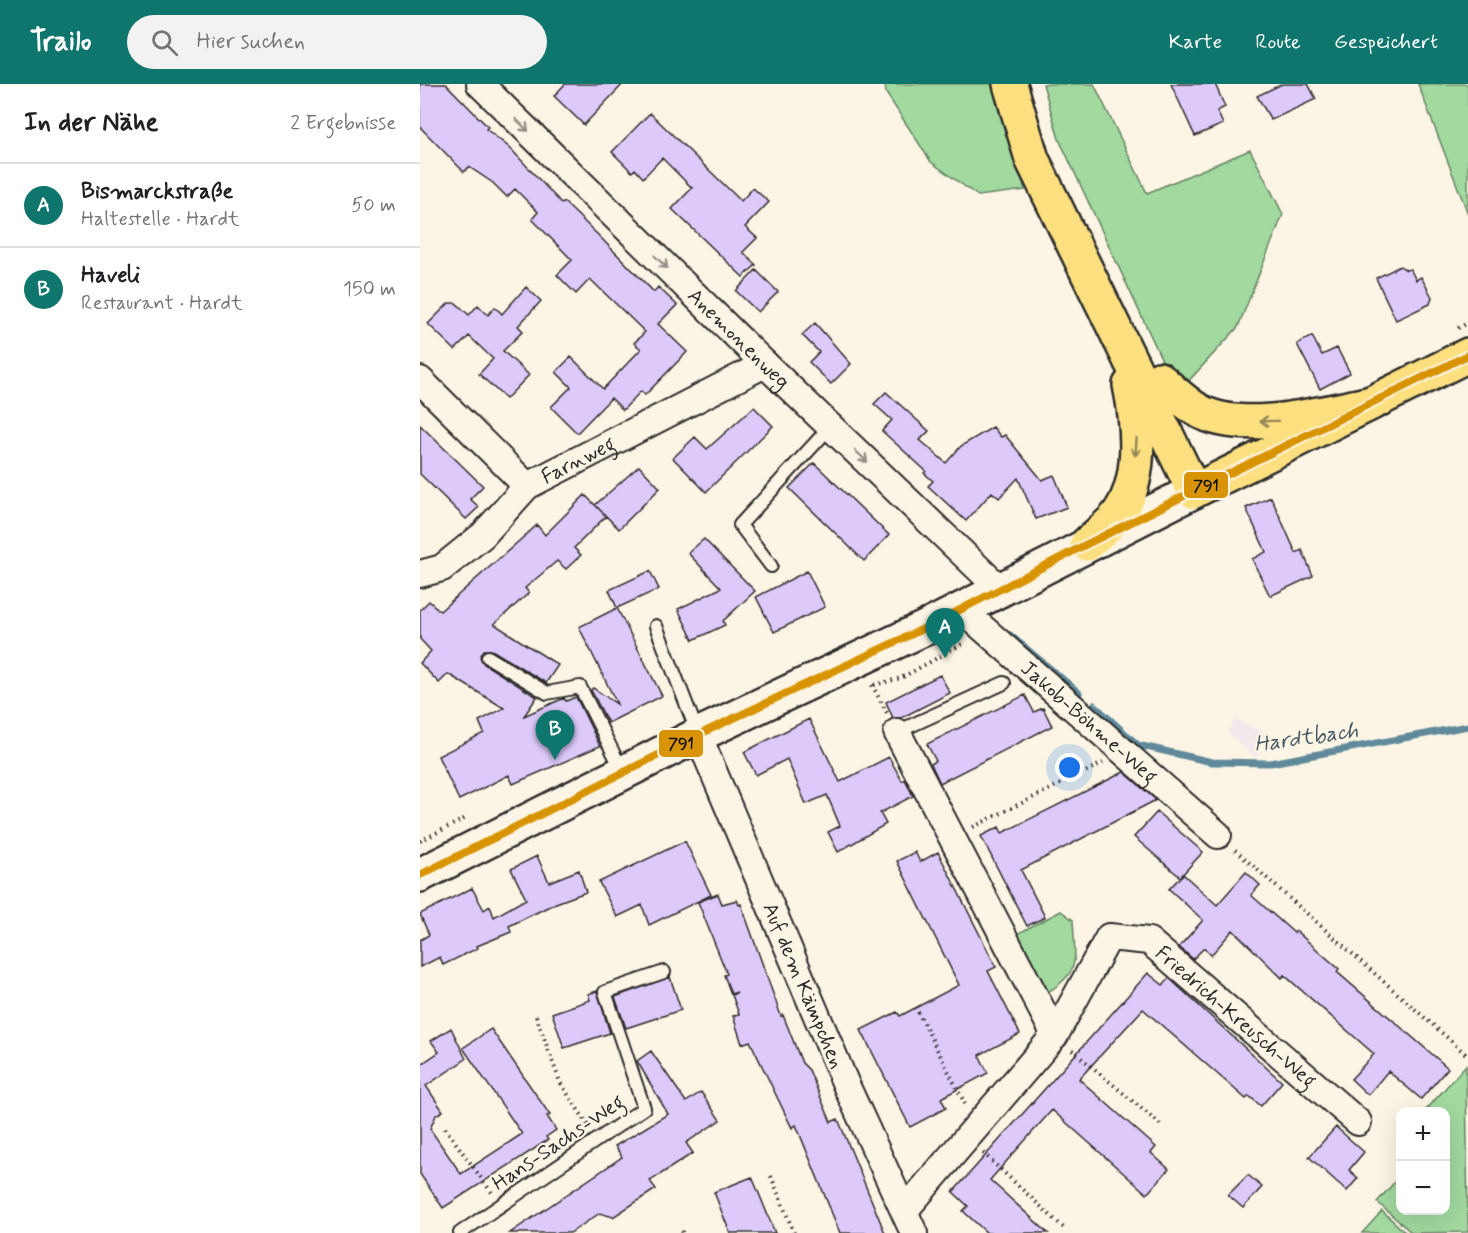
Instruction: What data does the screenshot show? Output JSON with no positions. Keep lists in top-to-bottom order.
{
  "streets": {
    "street": [
      "Anemonenweg",
      "Farnweg",
      "Jakob-Böhme-Weg",
      "Auf dem Kämpchen",
      "Friedrich-Kreusch-Weg"
    ],
    "lane": ["Hans-Sachs-Weg"]
  },
  "crossings": [
    ["Anemonenweg", "Farnweg"],
    ["Auf dem Kämpchen", "Friedrich-Kreusch-Weg"]
  ],
  "one_way": ["Anemonenweg"],
  "water": ["Hardtbach"],
  "lines": ["transit line 791"],
  "page": {
    "header": "Trailo",
    "search": "Hier suchen",
    "nav": ["Karte", "Route", "Gespeichert"],
    "heading": ["In der Nähe", "2 Ergebnisse"],
    "list": [
      {
        "mark": "A",
        "name": "Bismarckstraße",
        "note": "Haltestelle · Hardt",
        "value": "50 m"
      },
      {
        "mark": "B",
        "name": "Haveli",
        "note": "Restaurant · Hardt",
        "value": "150 m"
      }
    ],
    "pins": ["A", "B"],
    "map_buttons": ["+", "−"]
  }
}
